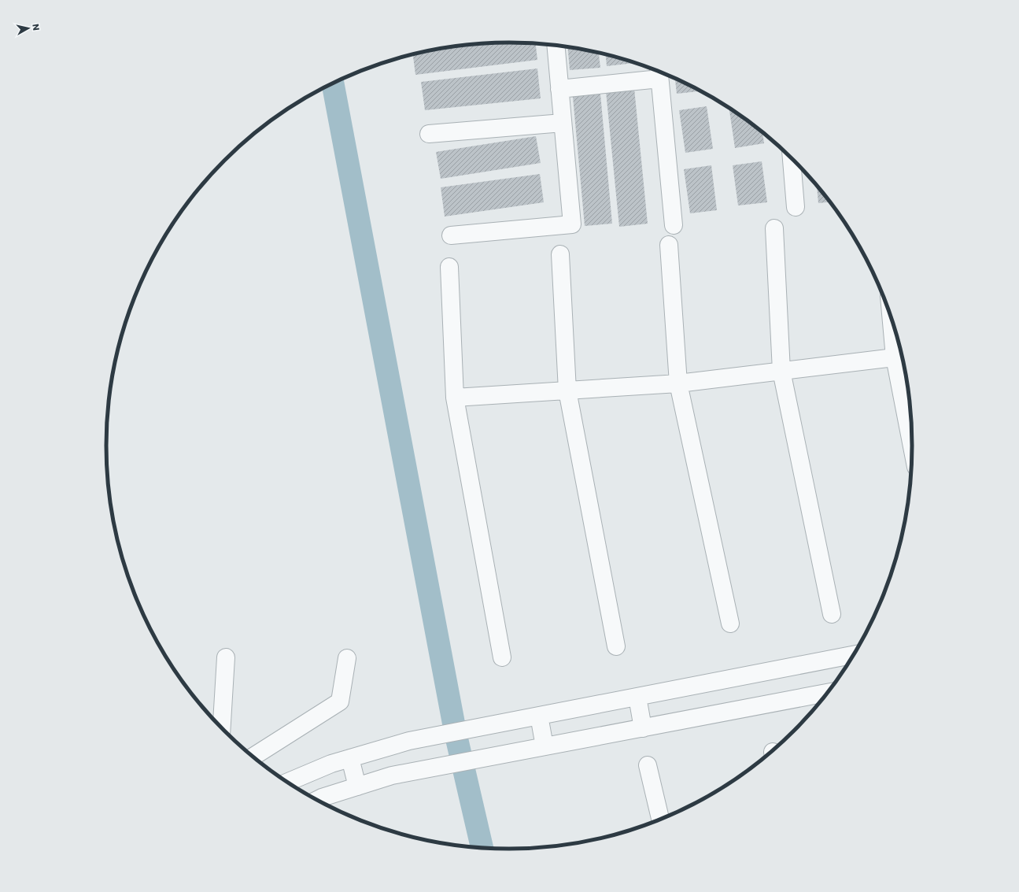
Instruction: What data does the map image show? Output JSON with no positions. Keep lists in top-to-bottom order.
{
  "north": "right"
}
